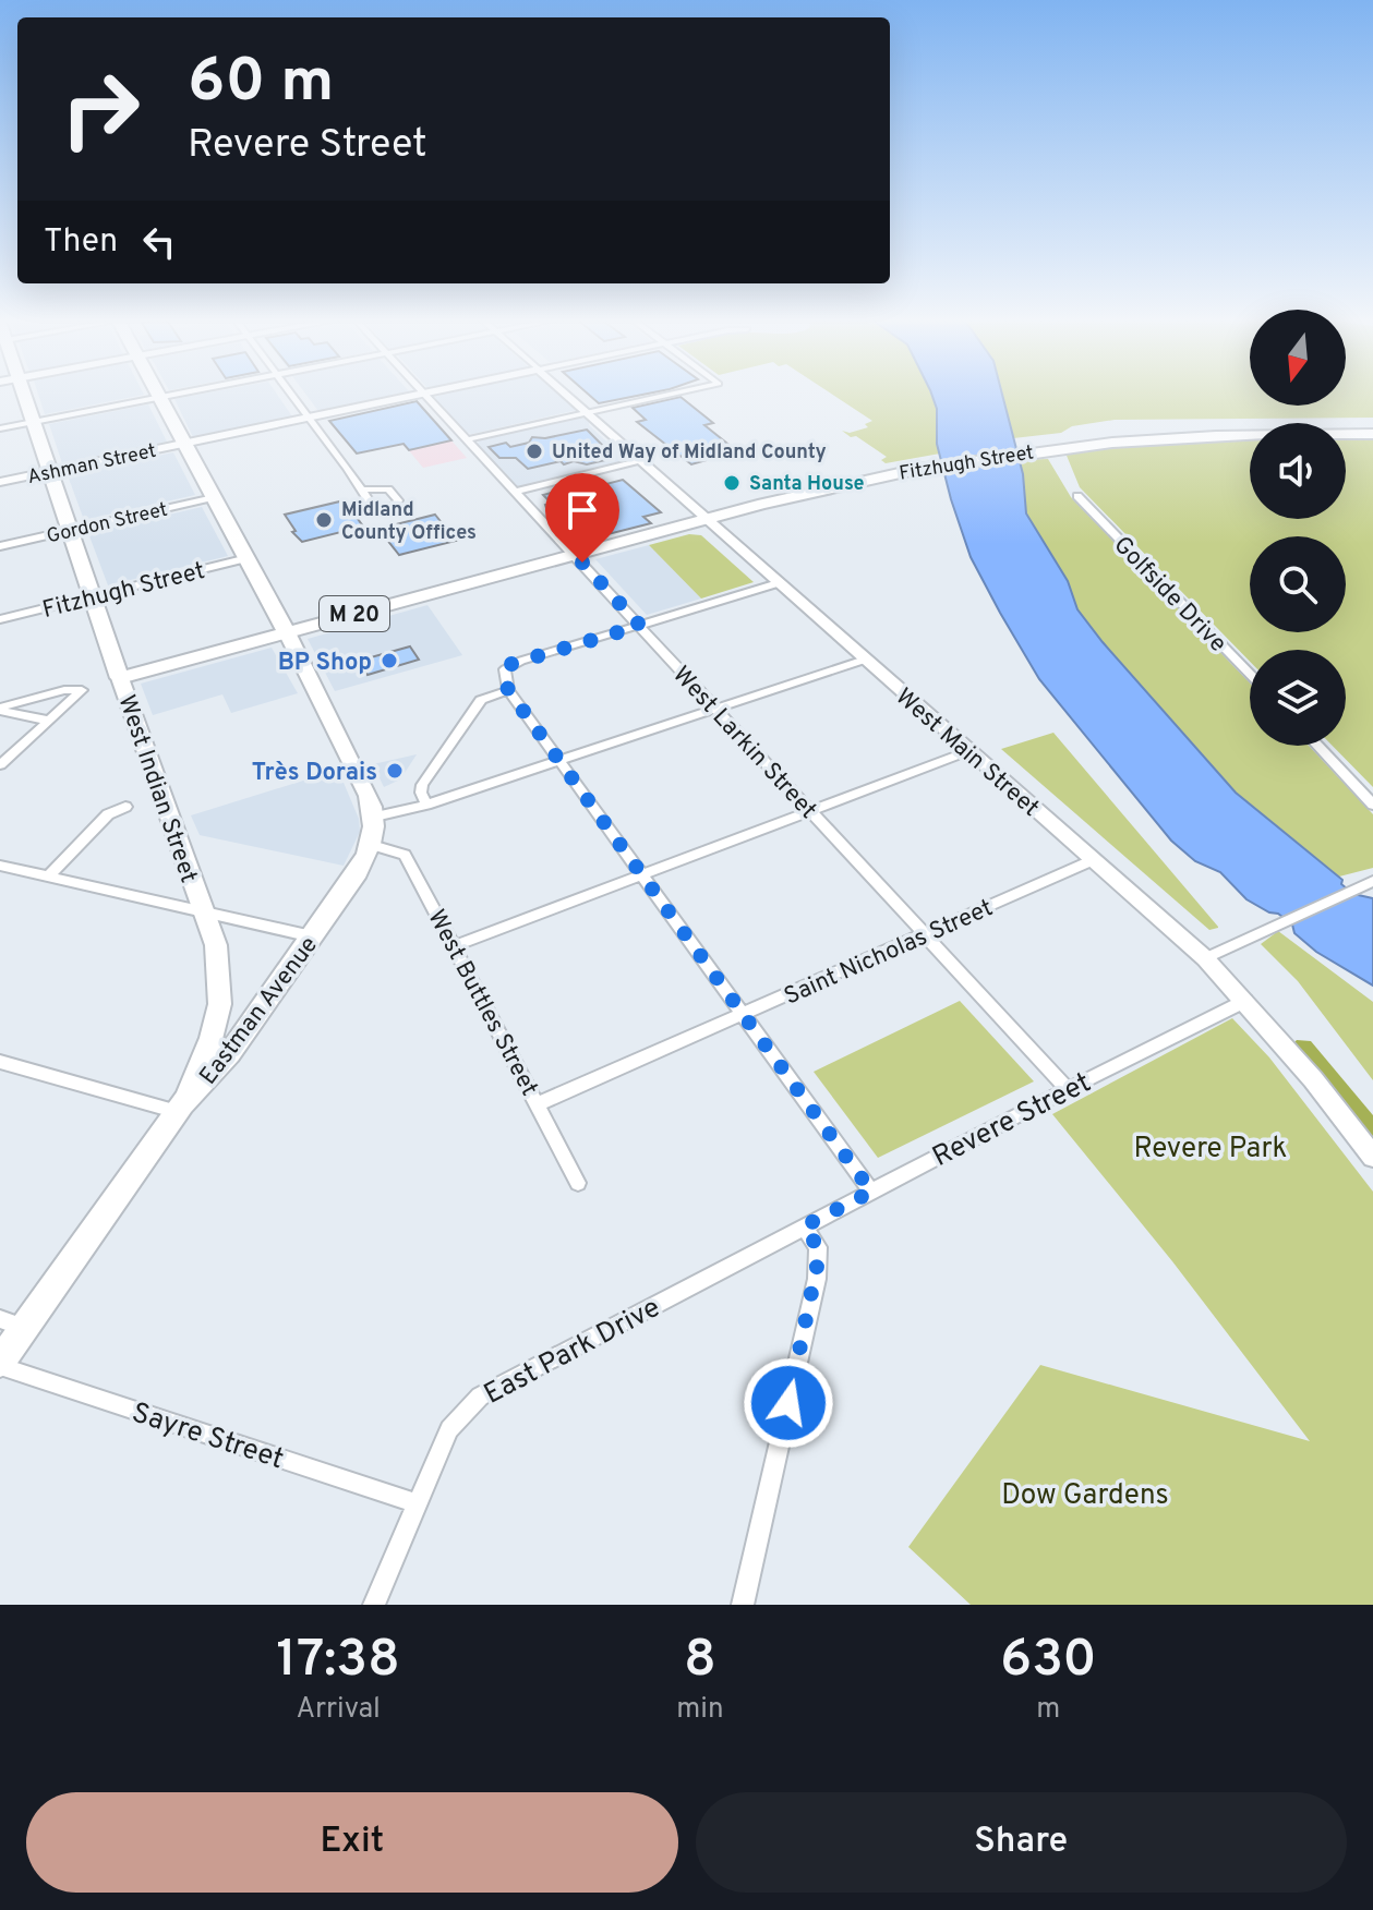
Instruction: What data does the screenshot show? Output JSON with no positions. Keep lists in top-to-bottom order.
{
  "streets": {
    "highway": ["Fitzhugh Street", "M 20", "West Indian Street"],
    "main road": ["Eastman Avenue"],
    "street": [
      "Ashman Street",
      "Gordon Street",
      "Golfside Drive",
      "West Larkin Street",
      "West Main Street",
      "Saint Nicholas Street",
      "West Buttles Street",
      "Revere Street",
      "East Park Drive",
      "Sayre Street"
    ]
  },
  "crossings": [
    ["Fitzhugh Street", "M 20"],
    ["Fitzhugh Street", "West Main Street"],
    ["Fitzhugh Street", "West Indian Street"],
    ["Ashman Street", "West Indian Street"],
    ["Gordon Street", "West Indian Street"],
    ["M 20", "West Larkin Street"],
    ["M 20", "West Main Street"],
    ["M 20", "West Indian Street"],
    ["West Larkin Street", "Saint Nicholas Street"],
    ["West Larkin Street", "Revere Street"],
    ["West Main Street", "Saint Nicholas Street"],
    ["West Main Street", "Revere Street"],
    ["West Indian Street", "Eastman Avenue"],
    ["Saint Nicholas Street", "West Buttles Street"],
    ["West Buttles Street", "Eastman Avenue"],
    ["Eastman Avenue", "Sayre Street"],
    ["Revere Street", "East Park Drive"],
    ["East Park Drive", "Sayre Street"]
  ],
  "parks": ["Revere Park", "Dow Gardens"],
  "places": [
    "United Way of Midland County",
    "Santa House",
    "Midland County Offices",
    "BP Shop",
    "Très Dorais"
  ],
  "north": "bottom",
  "page": {
    "turn": ["60 m", "Revere Street"],
    "then": "Then",
    "eta": [
      "17:38",
      "Arrival",
      "8",
      "min",
      "630",
      "m"
    ],
    "buttons": ["Exit", "Share"]
  }
}
